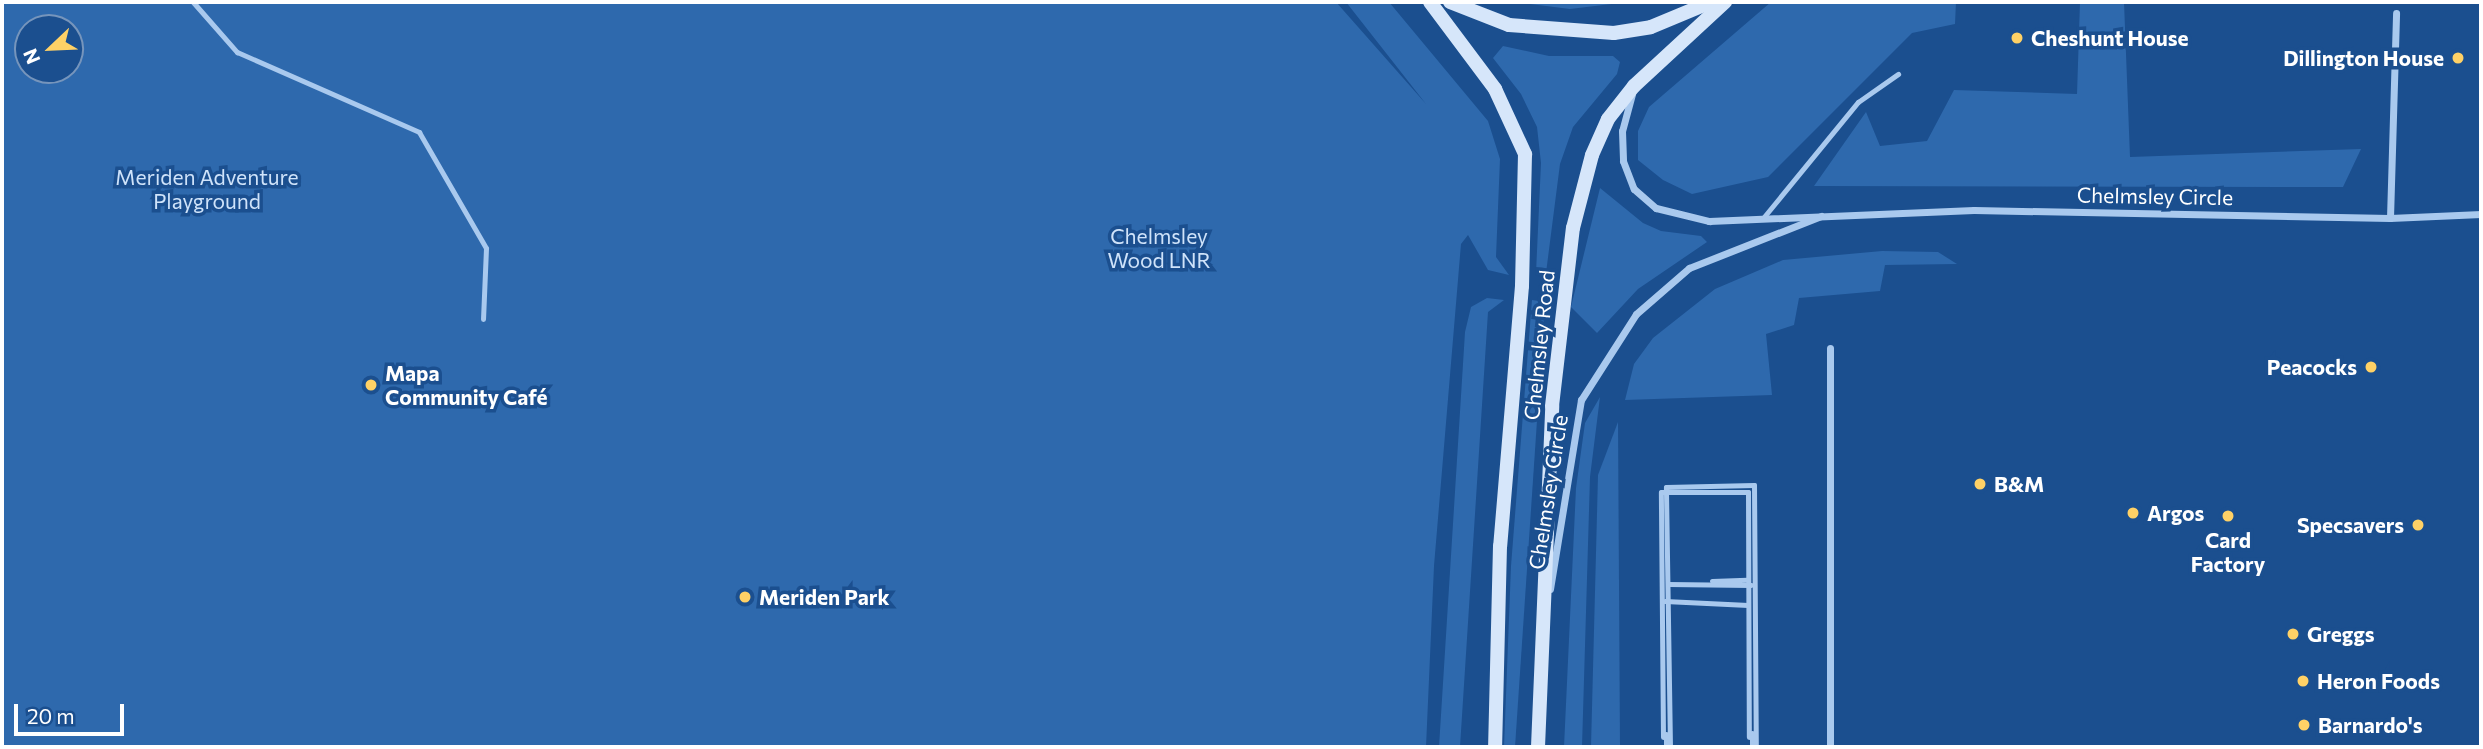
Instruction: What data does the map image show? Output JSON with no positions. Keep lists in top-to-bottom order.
{
  "streets": {
    "street": ["Chelmsley Circle", "Chelmsley Road"]
  },
  "crossings": [
    ["Chelmsley Circle", "Chelmsley Road"]
  ],
  "parks": ["Meriden Adventure Playground", "Chelmsley Wood LNR"],
  "places": [
    "Cheshunt House",
    "Dillington House",
    "Peacocks",
    "Mapa Community Café",
    "B&M",
    "Argos",
    "Card Factory",
    "Specsavers",
    "Meriden Park",
    "Greggs",
    "Heron Foods",
    "Barnardo's"
  ],
  "scale_bar": "20 m",
  "north": "bottom left"
}
